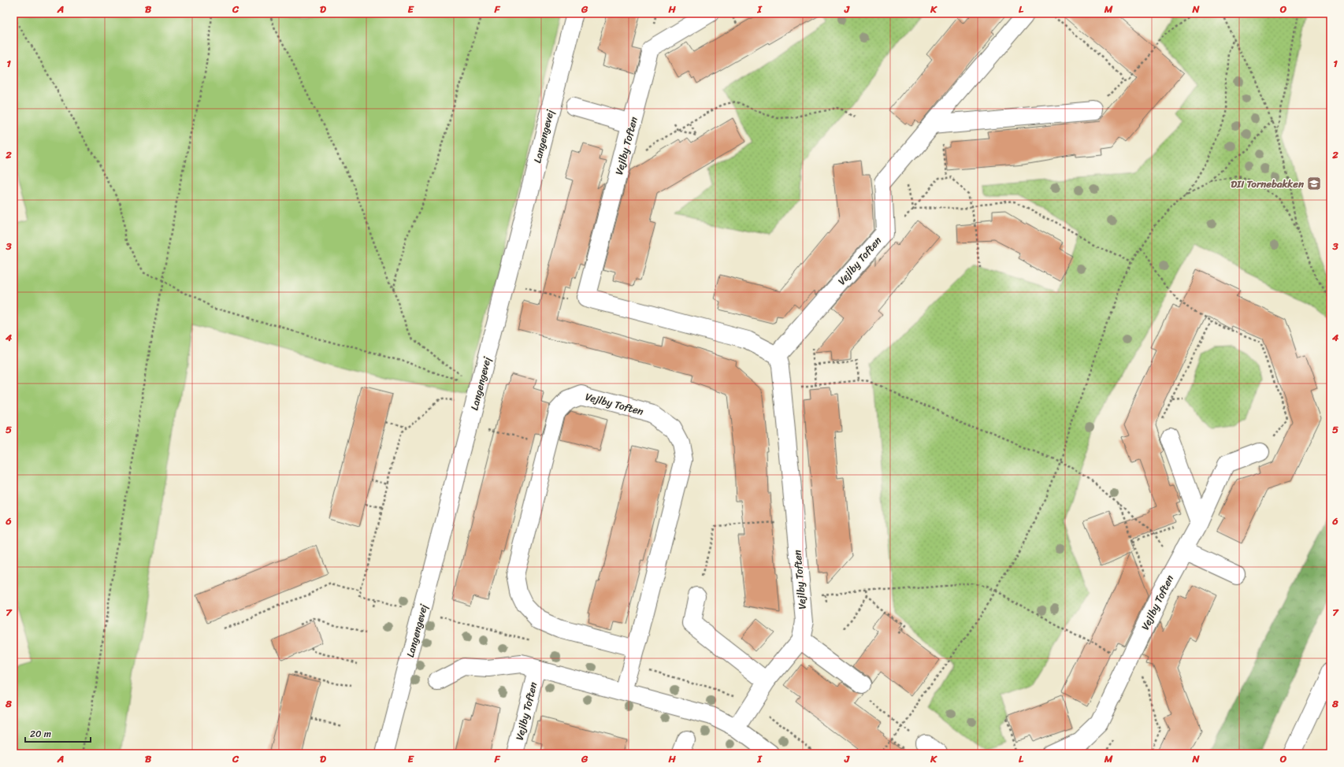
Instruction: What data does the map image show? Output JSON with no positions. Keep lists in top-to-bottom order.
{
  "streets": {
    "street": ["Langengevej", "Vejlby Toften"]
  },
  "places": {
    "school or university": ["DII Tornebakken"]
  },
  "scale_bar": "20 m",
  "grid": {
    "columns": [
      "A",
      "B",
      "C",
      "D",
      "E",
      "F",
      "G",
      "H",
      "I",
      "J",
      "K",
      "L",
      "M",
      "N",
      "O"
    ],
    "rows": [
      "1",
      "2",
      "3",
      "4",
      "5",
      "6",
      "7",
      "8"
    ]
  }
}
